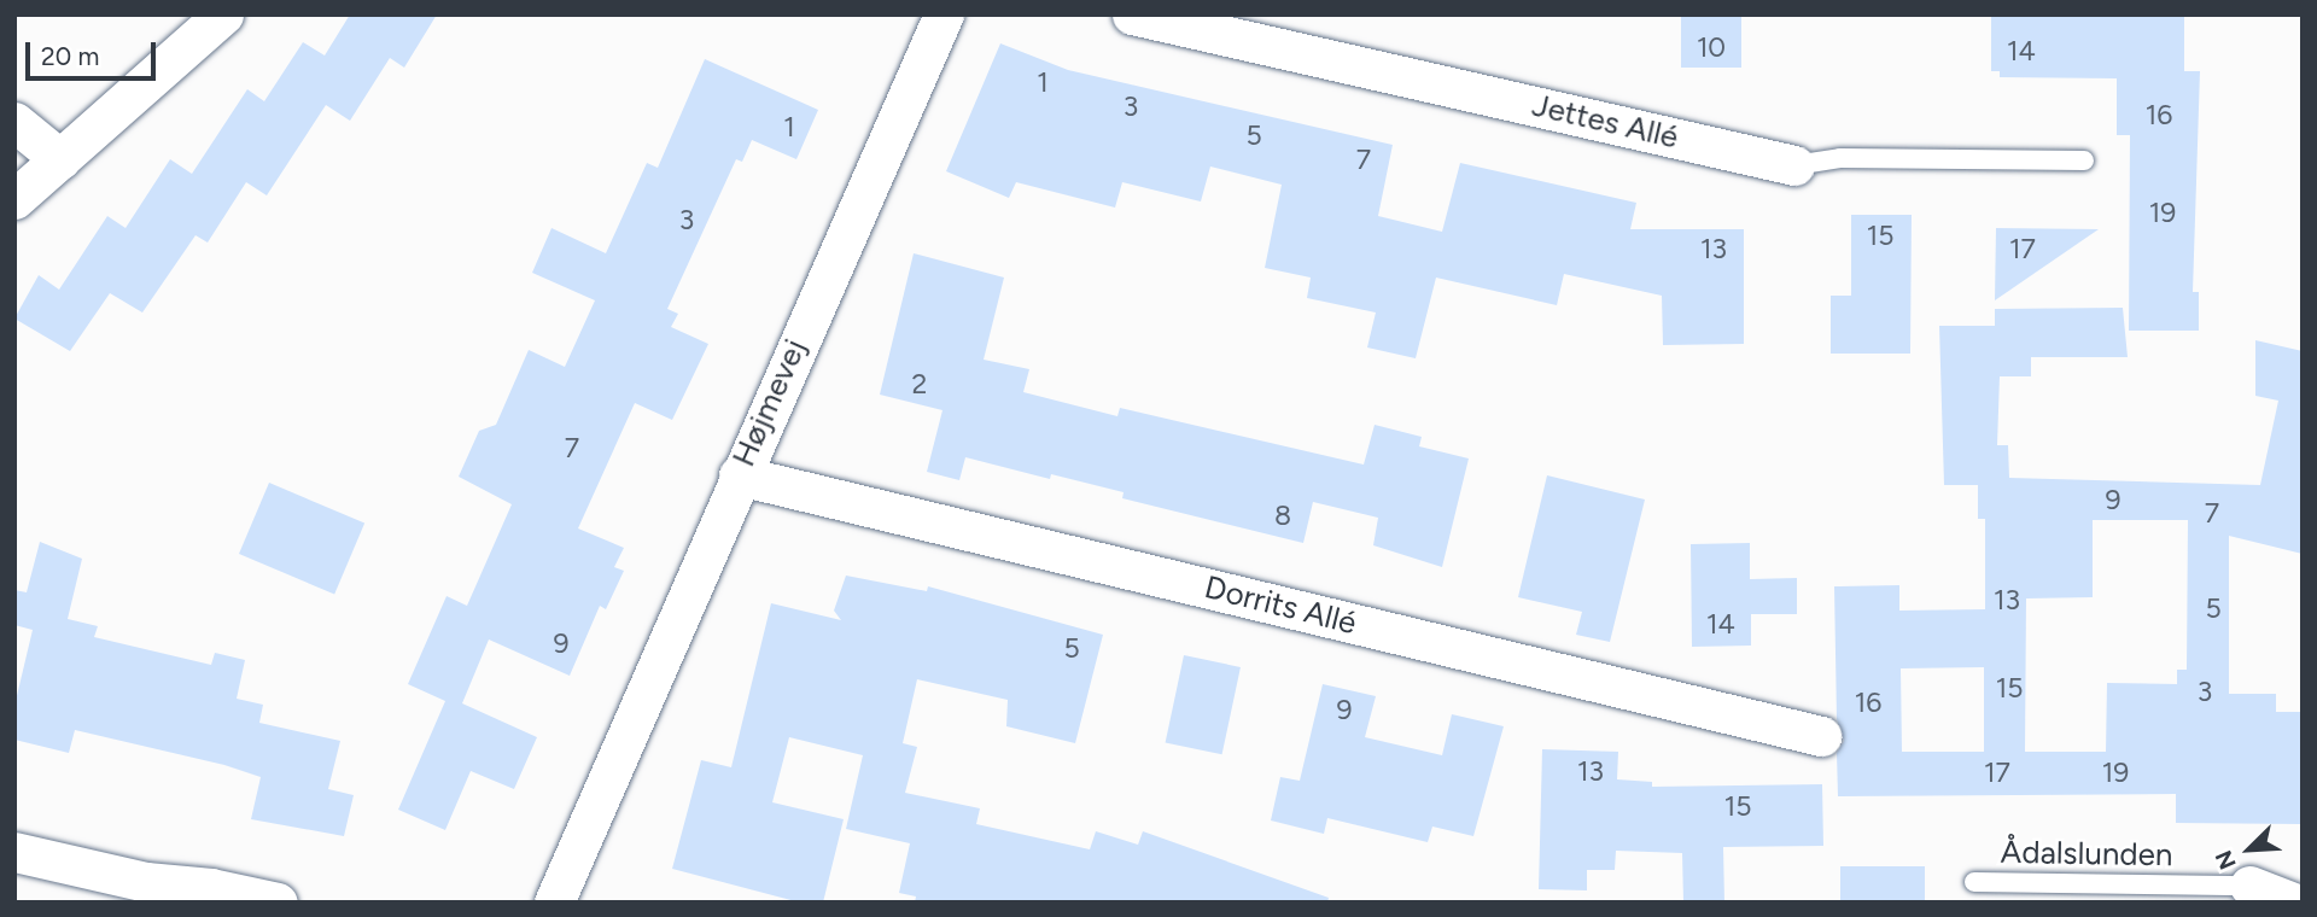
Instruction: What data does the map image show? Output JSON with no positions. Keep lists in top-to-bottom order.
{
  "streets": {
    "street": ["Jettes Allé", "Højmevej", "Dorrits Allé"],
    "lane": ["Ådalslunden"]
  },
  "crossings": [
    ["Højmevej", "Dorrits Allé"]
  ],
  "house_numbers": [
    "10",
    "14",
    "1",
    "3",
    "16",
    "1",
    "5",
    "7",
    "19",
    "3",
    "15",
    "13",
    "17",
    "2",
    "7",
    "9",
    "7",
    "8",
    "13",
    "5",
    "14",
    "9",
    "5",
    "15",
    "3",
    "16",
    "9",
    "13",
    "17",
    "19",
    "15"
  ],
  "scale_bar": "20 m",
  "north": "bottom left"
}
